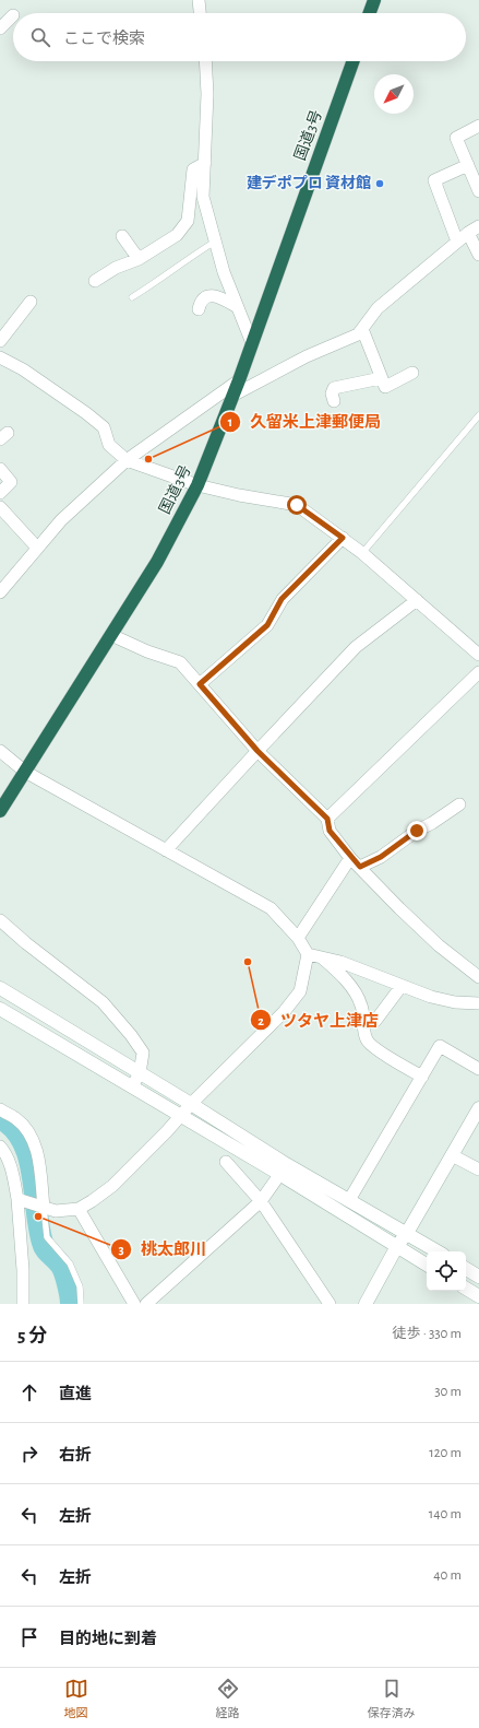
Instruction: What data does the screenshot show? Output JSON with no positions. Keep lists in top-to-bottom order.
{
  "streets": {
    "highway": ["国道3号"]
  },
  "places": [
    "建デポプロ 資材館",
    "久留米上津郵便局",
    "ツタヤ上津店",
    "桃太郎川"
  ],
  "north": "bottom left",
  "page": {
    "search": "ここで検索",
    "heading": ["5 分", "徒歩 · 330 m"],
    "list": [
      ["直進", "30 m"],
      ["右折", "120 m"],
      ["左折", "140 m"],
      ["左折", "40 m"],
      "目的地に到着"
    ],
    "nav": ["地図", "経路", "保存済み"]
  }
}
